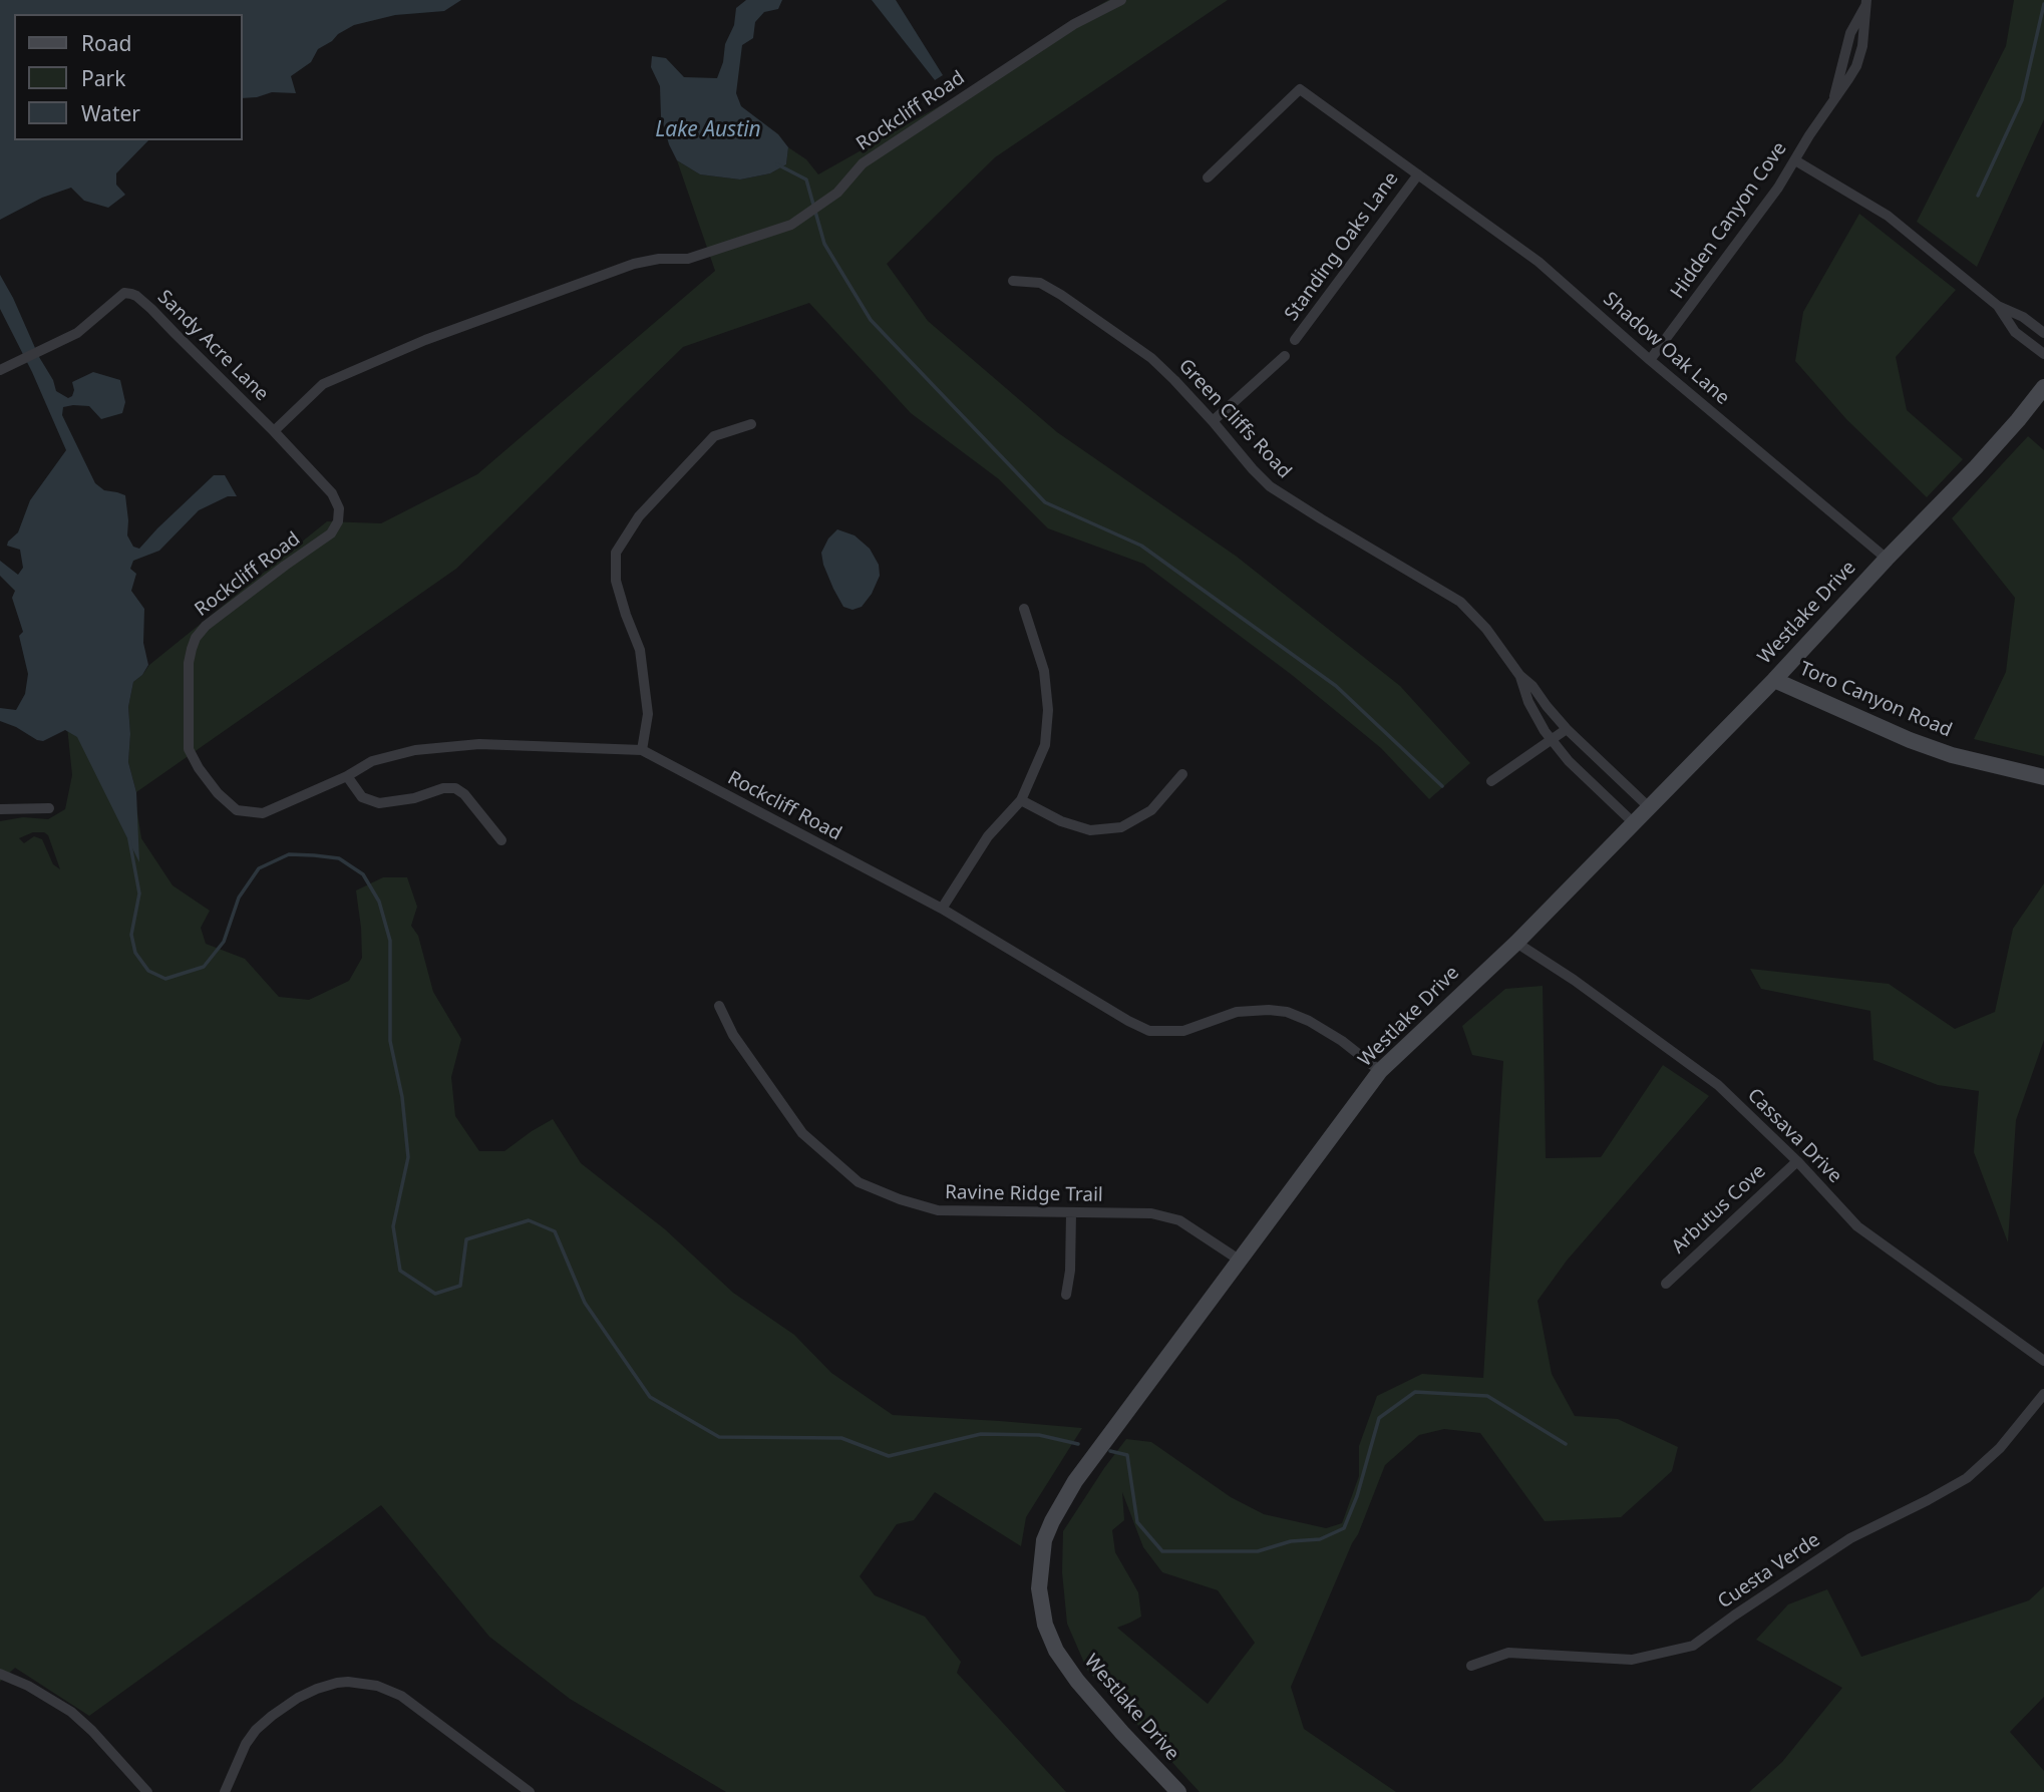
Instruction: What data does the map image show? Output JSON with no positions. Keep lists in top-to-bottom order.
{
  "streets": {
    "street": [
      "Rockcliff Road",
      "Hidden Canyon Cove",
      "Standing Oaks Lane",
      "Sandy Acre Lane",
      "Shadow Oak Lane",
      "Green Cliffs Road",
      "Westlake Drive",
      "Toro Canyon Road",
      "Cassava Drive",
      "Ravine Ridge Trail",
      "Arbutus Cove",
      "Cuesta Verde"
    ]
  },
  "crossings": [
    ["Rockcliff Road", "Sandy Acre Lane"],
    ["Rockcliff Road", "Westlake Drive"],
    ["Hidden Canyon Cove", "Shadow Oak Lane"],
    ["Standing Oaks Lane", "Shadow Oak Lane"],
    ["Shadow Oak Lane", "Westlake Drive"],
    ["Green Cliffs Road", "Westlake Drive"],
    ["Westlake Drive", "Toro Canyon Road"],
    ["Westlake Drive", "Cassava Drive"],
    ["Westlake Drive", "Ravine Ridge Trail"],
    ["Cassava Drive", "Arbutus Cove"]
  ],
  "water": ["Lake Austin"],
  "legend": ["Road", "Park", "Water"]
}
